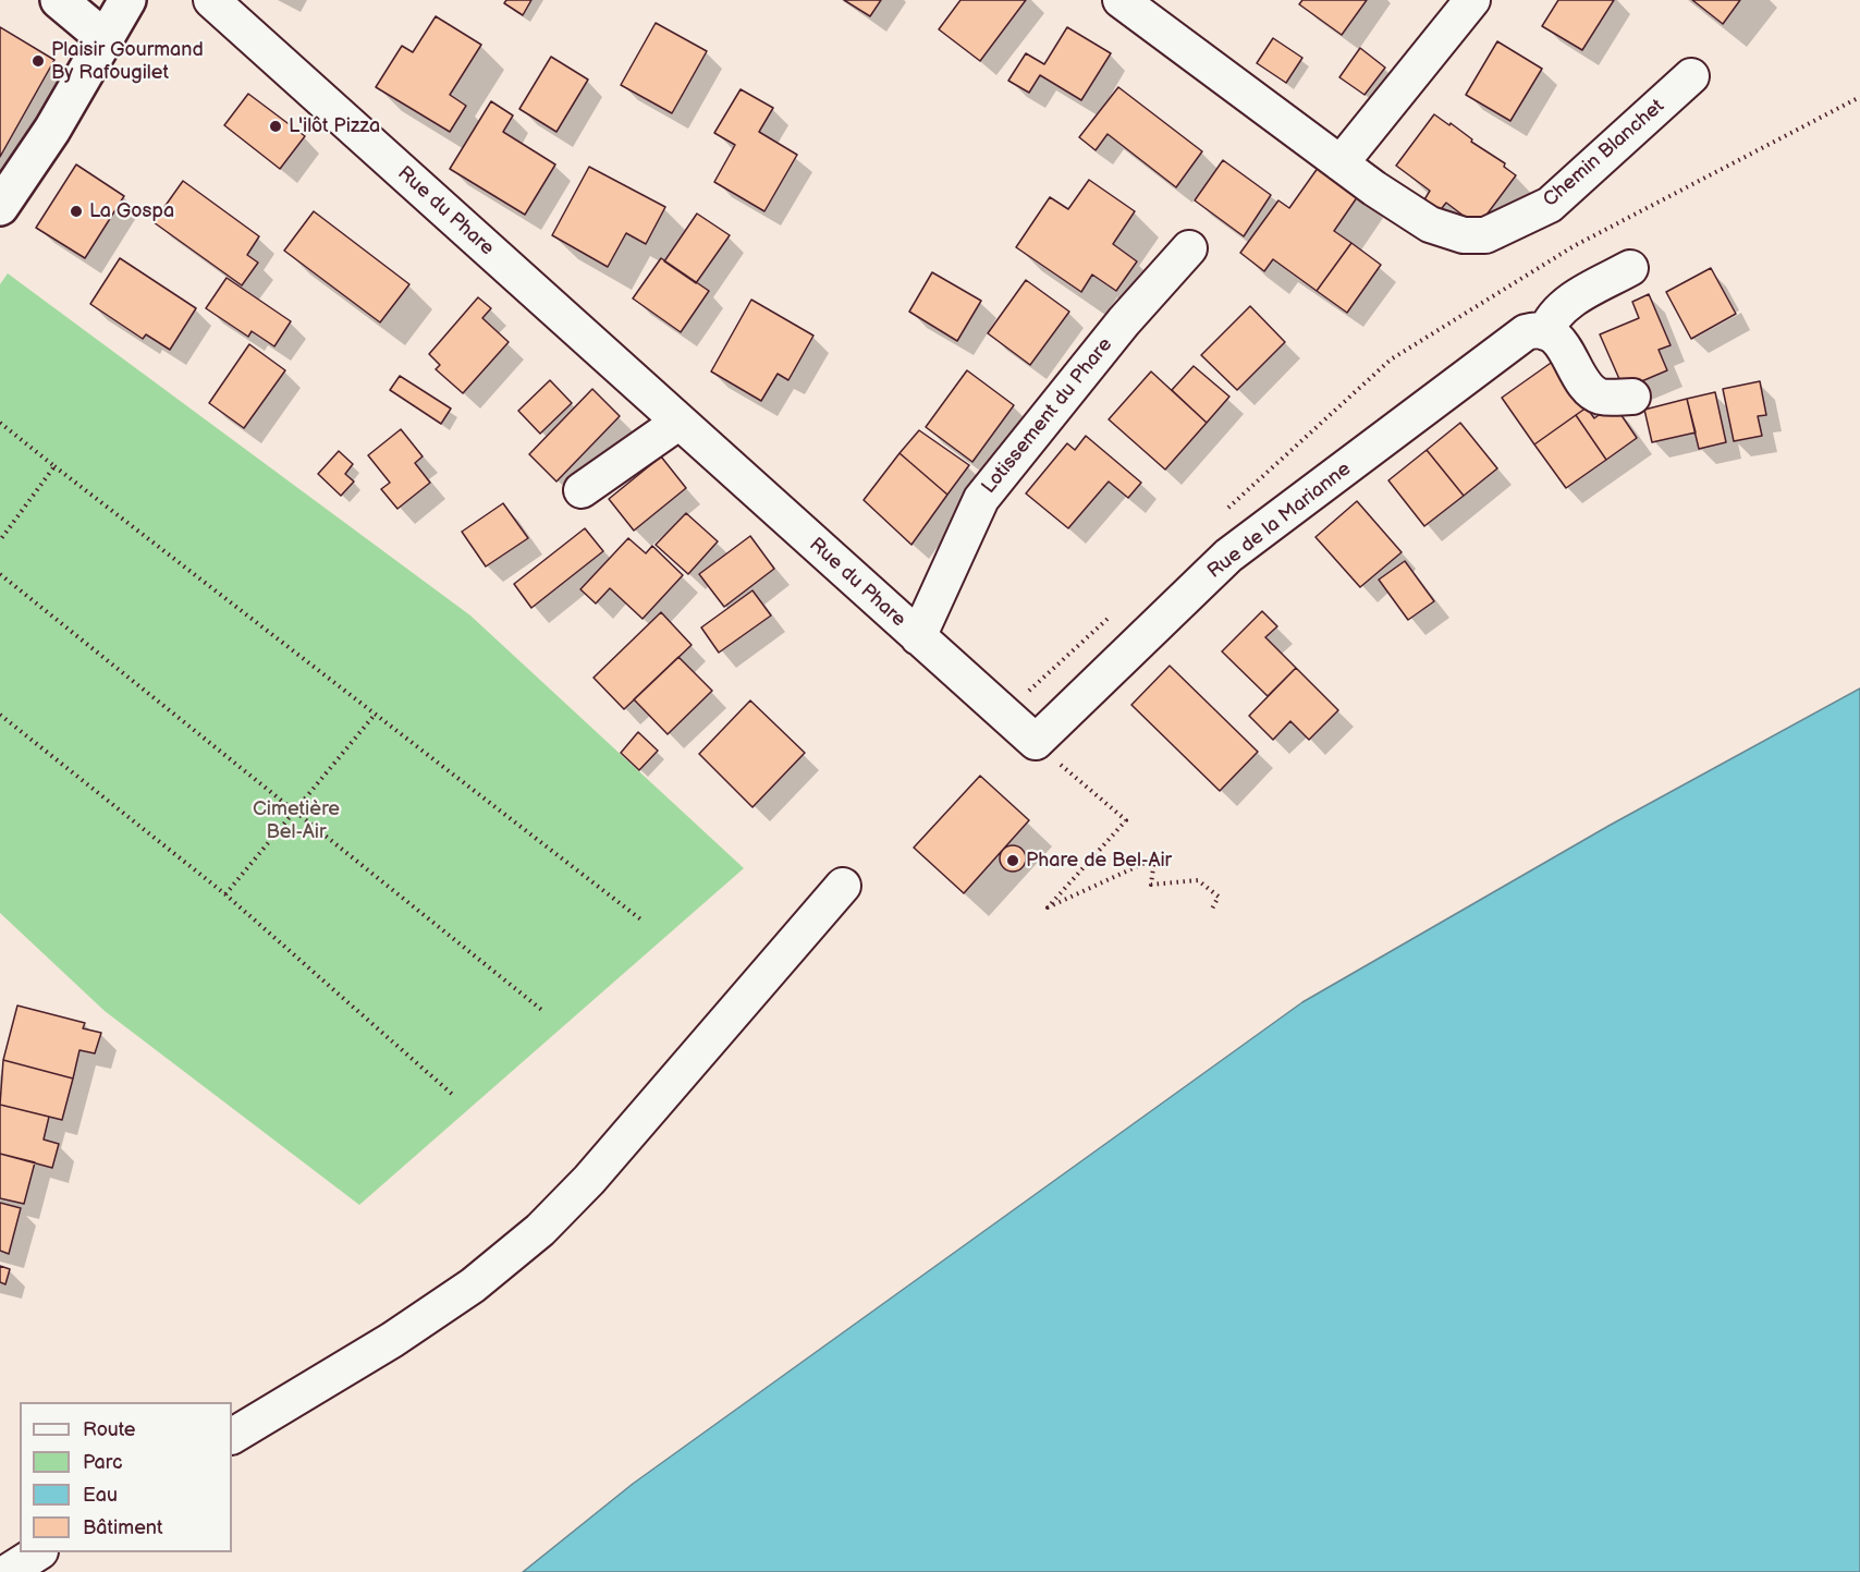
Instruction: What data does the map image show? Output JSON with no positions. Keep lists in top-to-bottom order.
{
  "streets": {
    "street": [
      "Chemin Blanchet",
      "Rue du Phare",
      "Lotissement du Phare",
      "Rue de la Marianne"
    ]
  },
  "crossings": [
    ["Rue du Phare", "Lotissement du Phare"],
    ["Rue du Phare", "Rue de la Marianne"]
  ],
  "parks": ["Cimetière Bel-Air"],
  "places": [
    "Plaisir Gourmand By Rafougilet",
    "L'ilôt Pizza",
    "La Gospa",
    "Phare de Bel-Air"
  ],
  "legend": [
    "Route",
    "Parc",
    "Eau",
    "Bâtiment"
  ]
}
